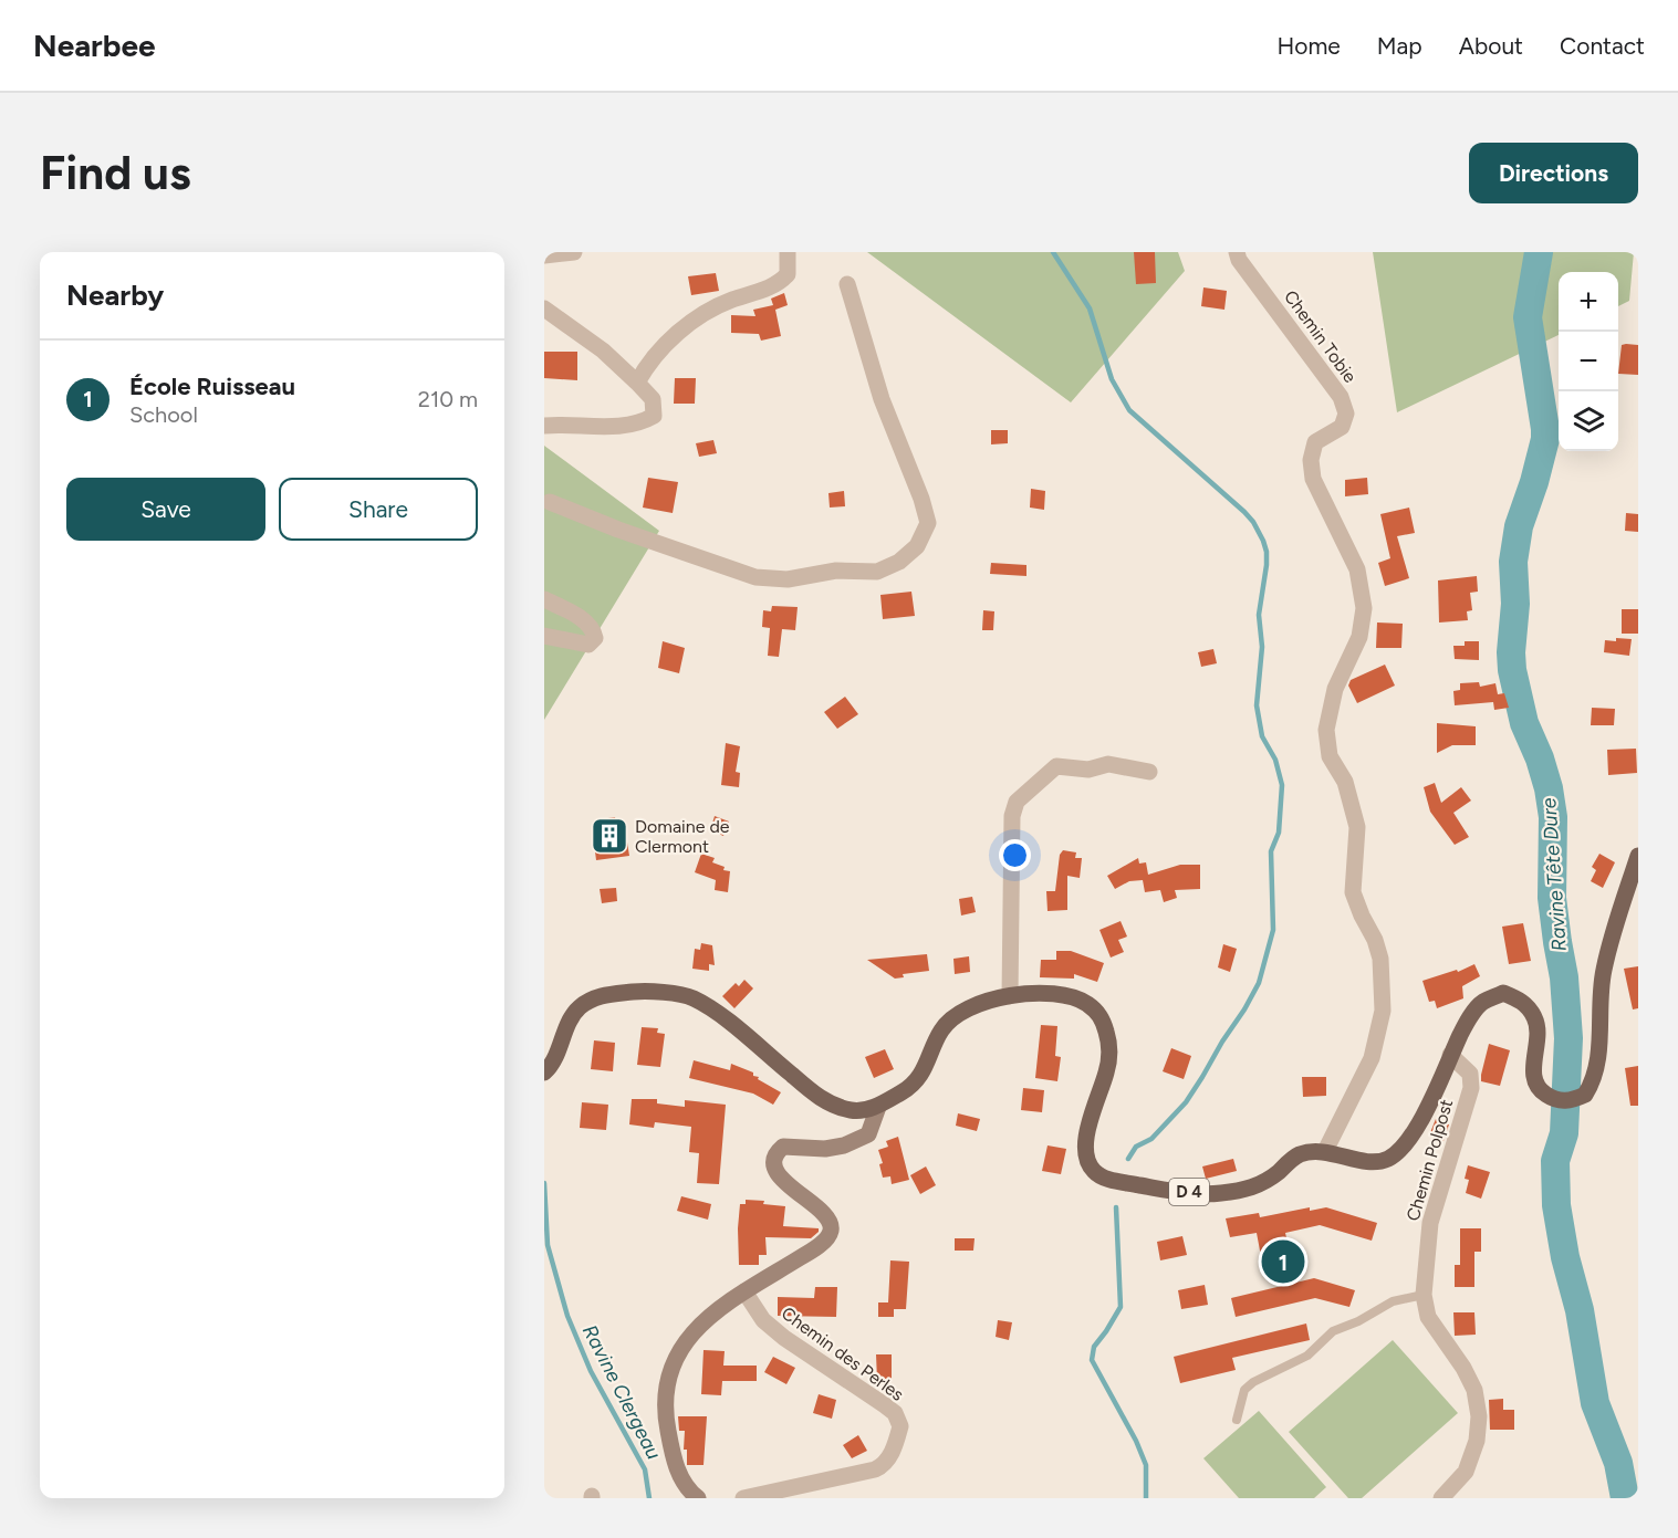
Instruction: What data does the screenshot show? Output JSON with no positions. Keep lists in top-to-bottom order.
{
  "streets": {
    "main road": ["D 4"],
    "street": ["Chemin Tobie", "Chemin Polpost", "Chemin des Perles"]
  },
  "crossings": [
    ["Chemin Tobie", "D 4"],
    ["Chemin Polpost", "D 4"]
  ],
  "water": ["Ravine Tête Dure", "Ravine Clergeau"],
  "places": {
    "building": ["Domaine de Clermont"]
  },
  "page": {
    "header": "Nearbee",
    "nav": [
      "Home",
      "Map",
      "About",
      "Contact"
    ],
    "buttons": [
      "Directions",
      ["Save", "Share"]
    ],
    "title": "Find us",
    "heading": "Nearby",
    "map_buttons": ["+", "−"],
    "list": [
      {
        "mark": "1",
        "name": "École Ruisseau",
        "note": "School",
        "value": "210 m"
      }
    ],
    "pins": "1"
  }
}
